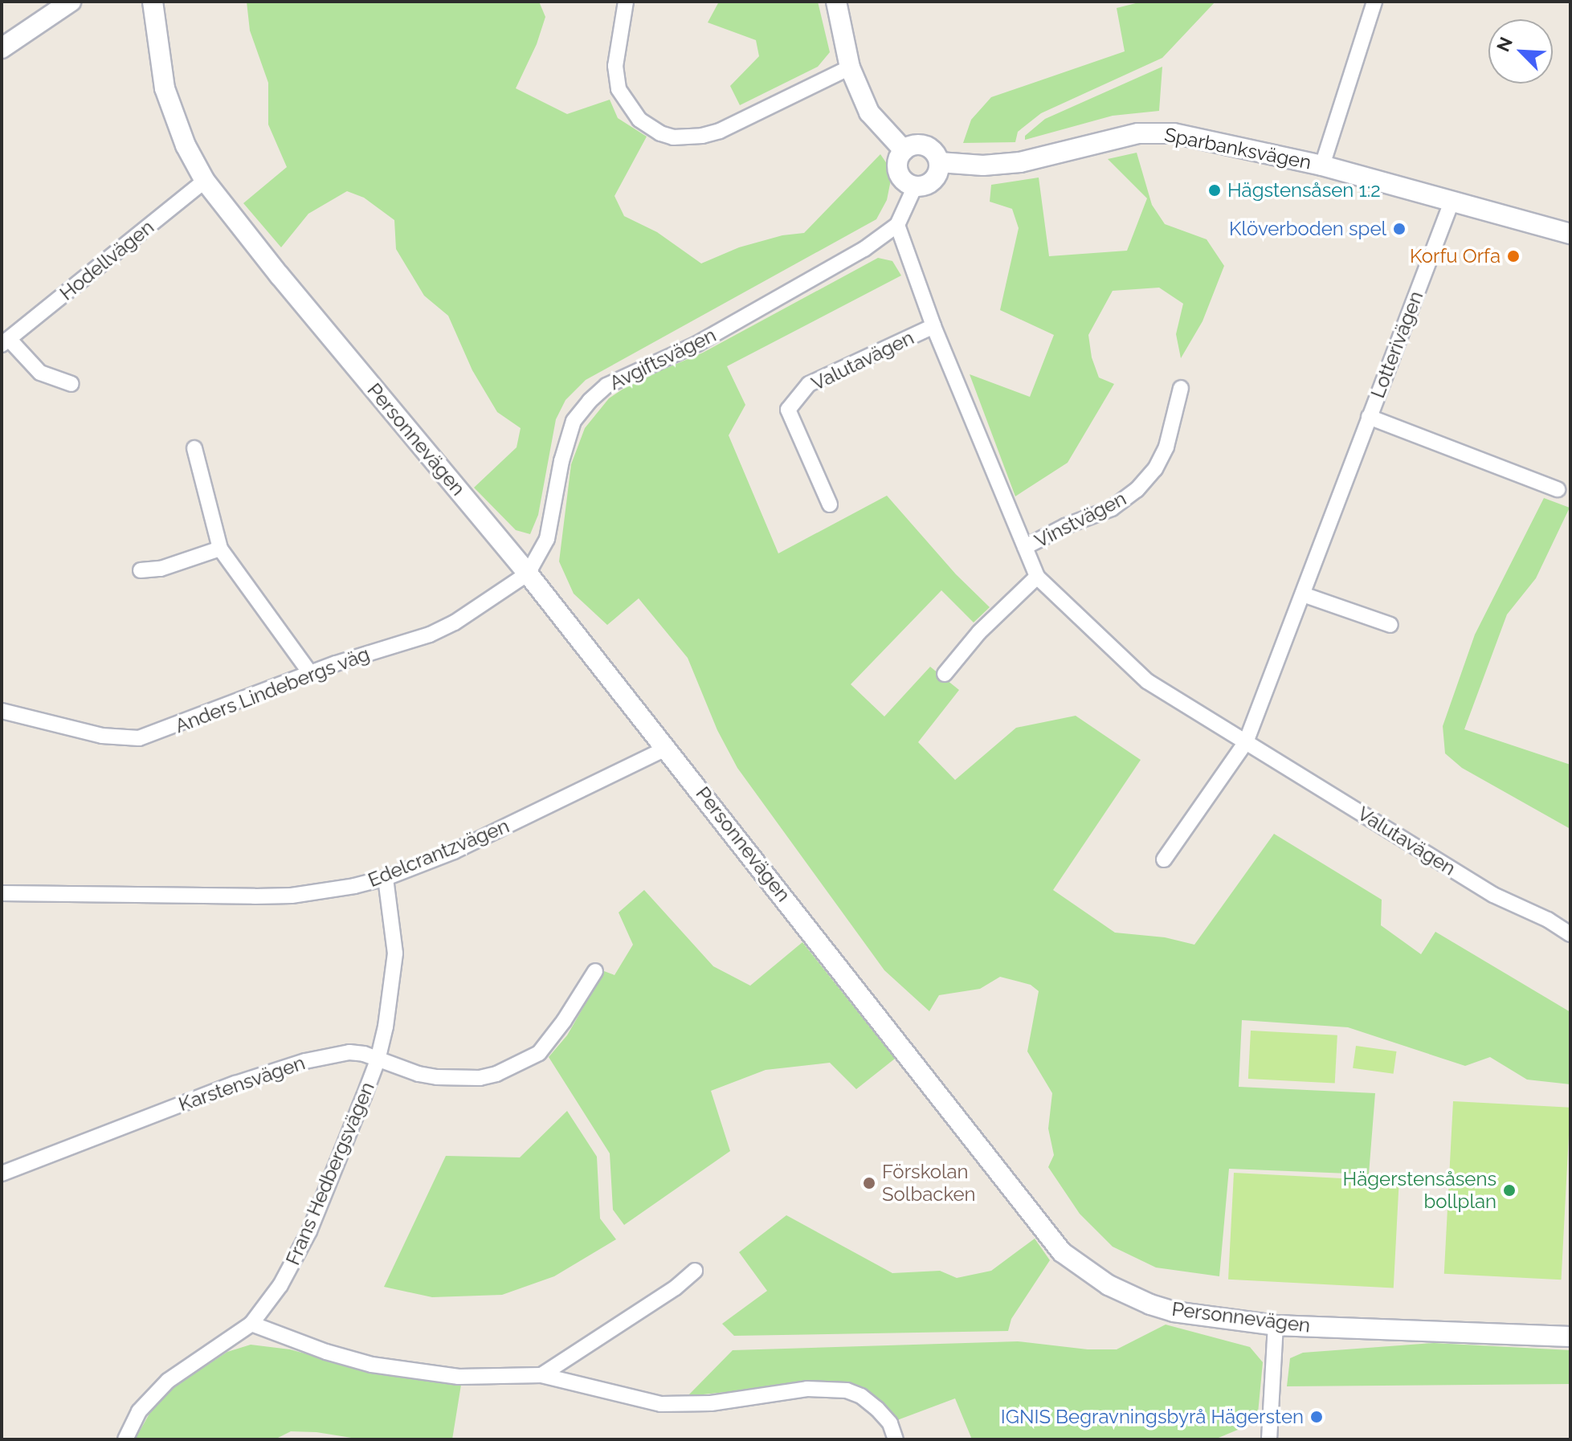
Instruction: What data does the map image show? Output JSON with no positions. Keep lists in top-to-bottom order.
{
  "streets": {
    "street": [
      "Sparbanksvägen",
      "Hodellvägen",
      "Lotterivägen",
      "Avgiftsvägen",
      "Valutavägen",
      "Personnevägen",
      "Vinstvägen",
      "Anders Lindebergs väg",
      "Edelcrantzvägen",
      "Karstensvägen",
      "Frans Hedbergsvägen"
    ]
  },
  "crossings": [
    ["Sparbanksvägen", "Lotterivägen"],
    ["Hodellvägen", "Personnevägen"],
    ["Lotterivägen", "Valutavägen"],
    ["Avgiftsvägen", "Valutavägen"],
    ["Avgiftsvägen", "Personnevägen"],
    ["Avgiftsvägen", "Anders Lindebergs väg"],
    ["Valutavägen", "Vinstvägen"],
    ["Personnevägen", "Anders Lindebergs väg"],
    ["Personnevägen", "Edelcrantzvägen"],
    ["Edelcrantzvägen", "Frans Hedbergsvägen"],
    ["Karstensvägen", "Frans Hedbergsvägen"]
  ],
  "places": [
    "Hägstensåsen 1:2",
    "Klöverboden spel",
    "Korfu Orfa",
    "Förskolan Solbacken",
    "Hägerstensåsens bollplan",
    "IGNIS Begravningsbyrå Hägersten"
  ],
  "north": "top left"
}
